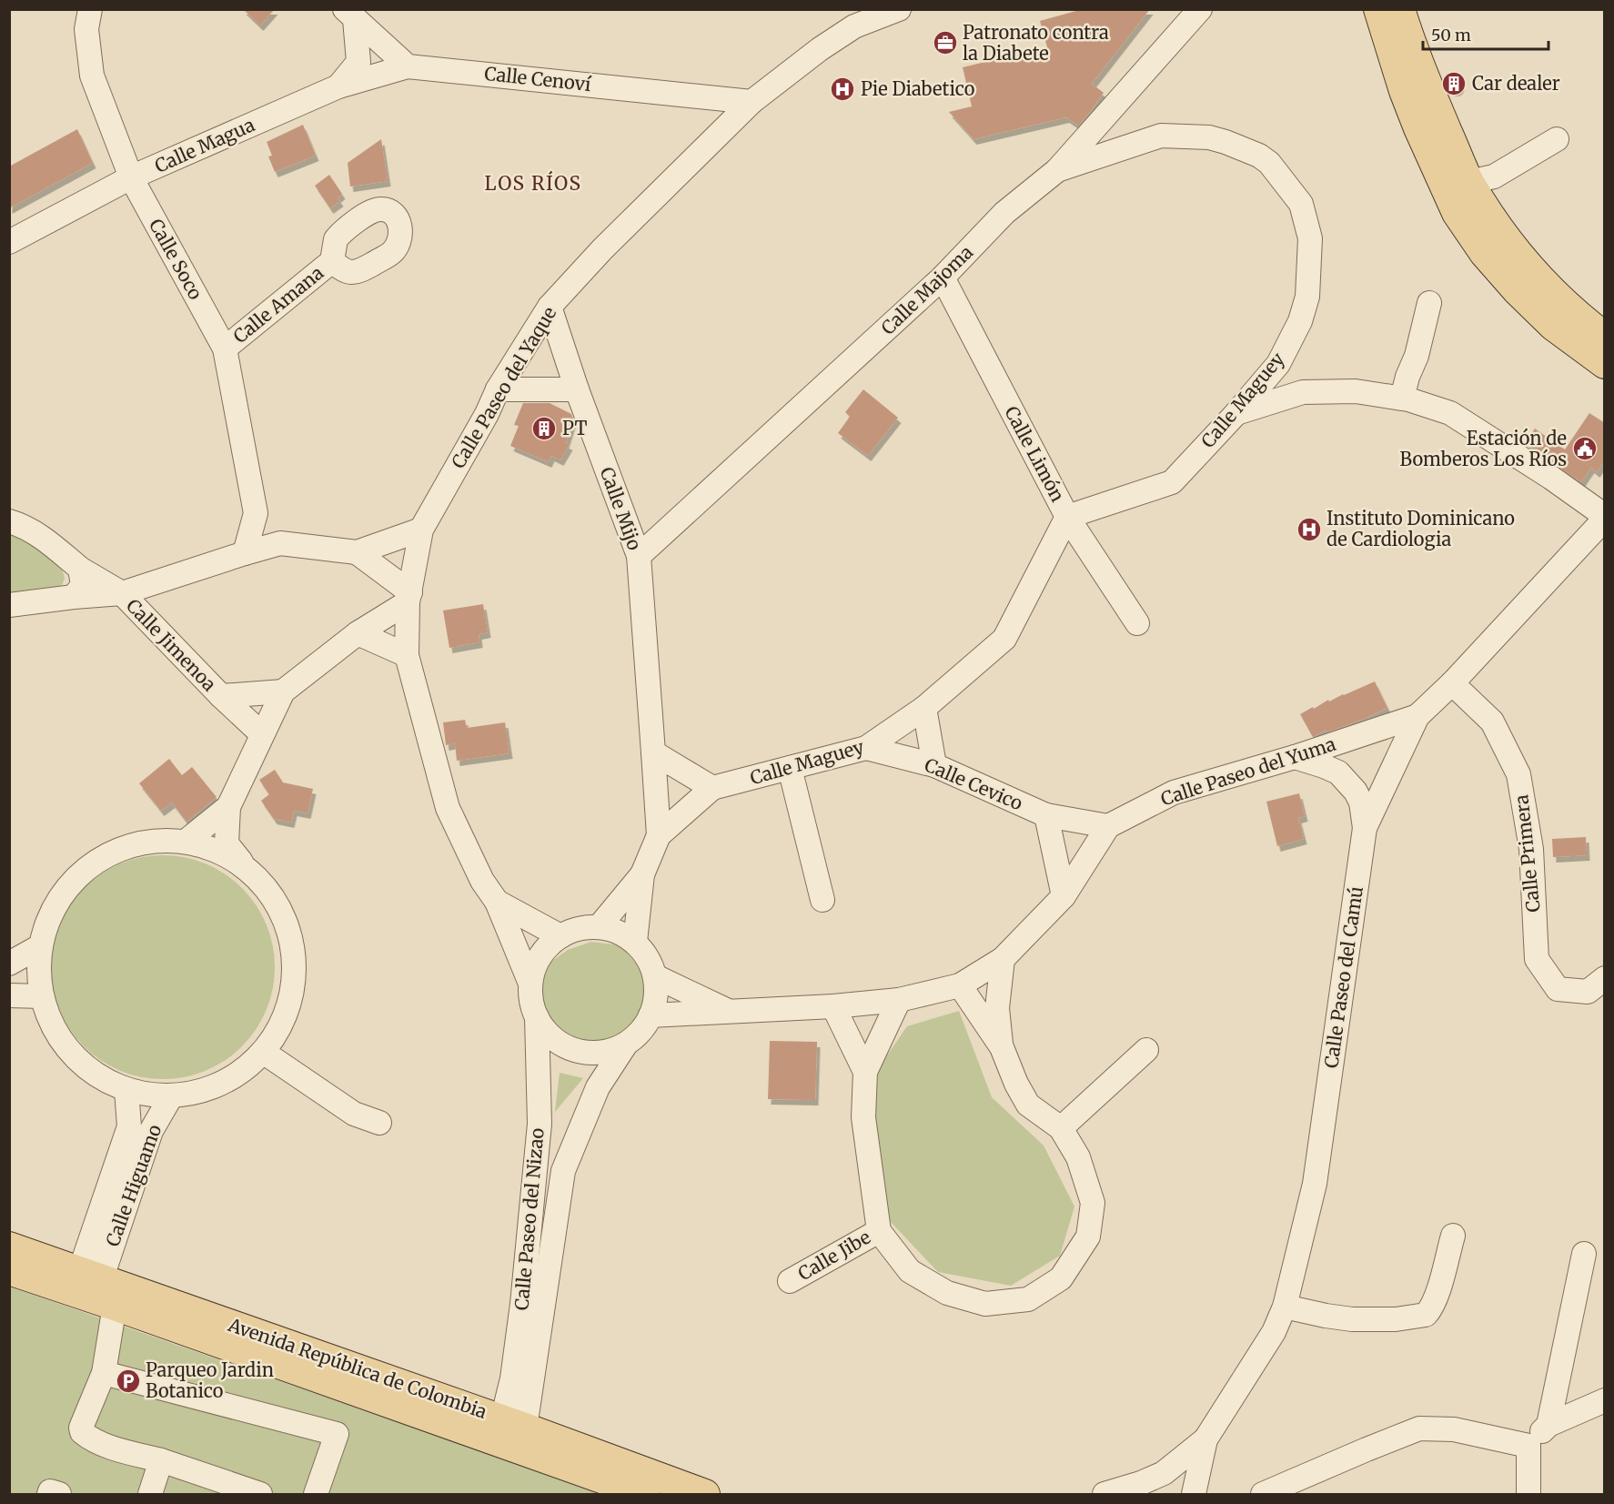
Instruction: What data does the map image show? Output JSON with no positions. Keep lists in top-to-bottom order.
{
  "streets": {
    "main road": ["Avenida República de Colombia"],
    "street": [
      "Calle Cenoví",
      "Calle Magua",
      "Calle Soco",
      "Calle Majoma",
      "Calle Amana",
      "Calle Paseo del Yaque",
      "Calle Maguey",
      "Calle Limón",
      "Calle Mijo",
      "Calle Jimenoa",
      "Calle Paseo del Yuma",
      "Calle Cevico",
      "Calle Primera",
      "Calle Paseo del Camú",
      "Calle Higuamo",
      "Calle Paseo del Nizao",
      "Calle Jibe"
    ]
  },
  "crossings": [
    ["Calle Cenoví", "Calle Magua"],
    ["Calle Cenoví", "Calle Paseo del Yaque"],
    ["Calle Magua", "Calle Soco"],
    ["Calle Soco", "Calle Amana"],
    ["Calle Majoma", "Calle Maguey"],
    ["Calle Majoma", "Calle Limón"],
    ["Calle Majoma", "Calle Mijo"],
    ["Calle Paseo del Yaque", "Calle Maguey"],
    ["Calle Paseo del Yaque", "Calle Mijo"],
    ["Calle Paseo del Yaque", "Calle Paseo del Nizao"],
    ["Calle Maguey", "Calle Limón"],
    ["Calle Maguey", "Calle Mijo"],
    ["Calle Maguey", "Calle Cevico"],
    ["Calle Maguey", "Calle Paseo del Nizao"],
    ["Calle Paseo del Yuma", "Calle Cevico"],
    ["Calle Paseo del Yuma", "Calle Paseo del Camú"],
    ["Calle Primera", "Calle Paseo del Camú"],
    ["Calle Higuamo", "Avenida República de Colombia"],
    ["Calle Paseo del Nizao", "Avenida República de Colombia"]
  ],
  "districts": ["LOS RÍOS"],
  "places": {
    "office": ["Patronato contra la Diabete"],
    "building": ["Car dealer", "PT"],
    "hospital": ["Pie Diabetico", "Instituto Dominicano de Cardiologia"],
    "public building": ["Estación de Bomberos Los Ríos"],
    "parking": ["Parqueo Jardin Botanico"]
  },
  "scale_bar": "50 m"
}
